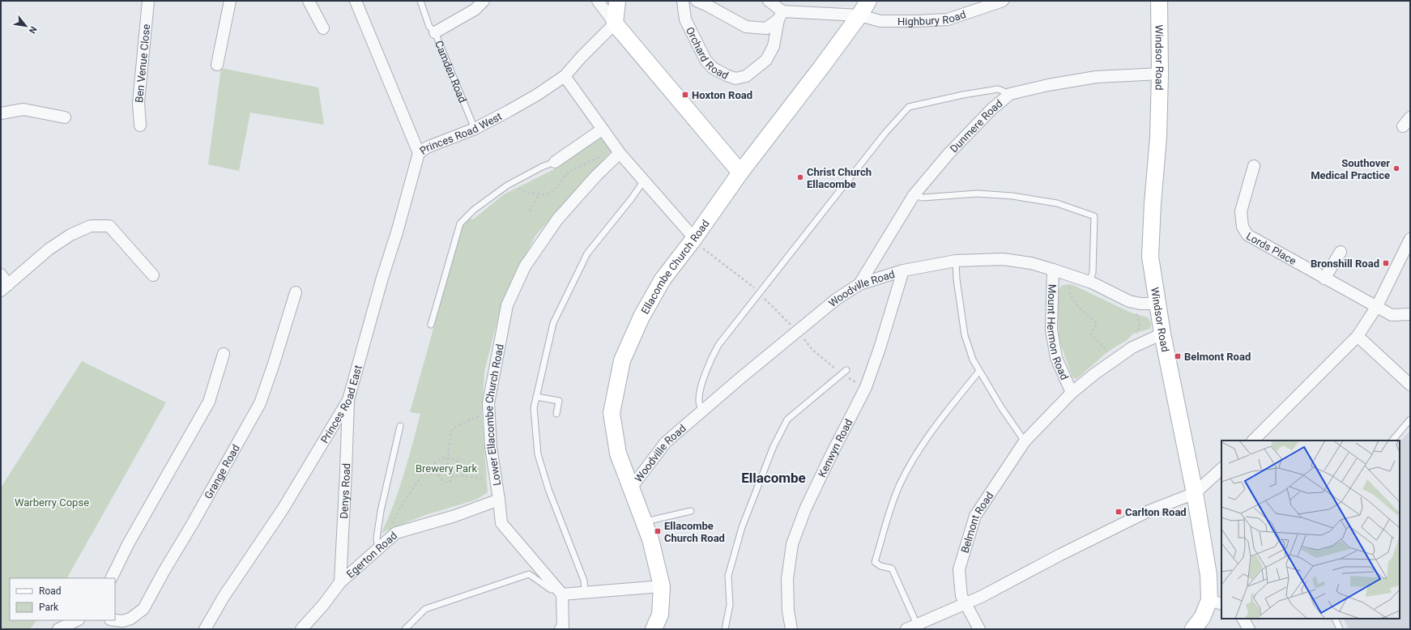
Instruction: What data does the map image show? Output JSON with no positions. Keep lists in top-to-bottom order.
{
  "streets": {
    "street": [
      "Highbury Road",
      "Orchard Road",
      "Windsor Road",
      "Ben Venue Close",
      "Camden Road",
      "Dunmere Road",
      "Princes Road West",
      "Lords Place",
      "Ellacombe Church Road",
      "Woodville Road",
      "Mount Hermon Road",
      "Princes Road East",
      "Lower Ellacombe Church Road",
      "Kenwyn Road",
      "Grange Road",
      "Denys Road",
      "Belmont Road",
      "Egerton Road"
    ]
  },
  "crossings": [
    ["Highbury Road", "Orchard Road"],
    ["Highbury Road", "Ellacombe Church Road"],
    ["Windsor Road", "Dunmere Road"],
    ["Windsor Road", "Woodville Road"],
    ["Windsor Road", "Belmont Road"],
    ["Camden Road", "Princes Road West"],
    ["Dunmere Road", "Woodville Road"],
    ["Princes Road West", "Princes Road East"],
    ["Ellacombe Church Road", "Woodville Road"],
    ["Woodville Road", "Mount Hermon Road"],
    ["Woodville Road", "Kenwyn Road"],
    ["Mount Hermon Road", "Belmont Road"],
    ["Princes Road East", "Denys Road"],
    ["Lower Ellacombe Church Road", "Egerton Road"],
    ["Denys Road", "Egerton Road"]
  ],
  "districts": ["Ellacombe"],
  "parks": ["Brewery Park", "Warberry Copse"],
  "places": {
    "transit": [
      "Hoxton Road",
      "Bronshill Road",
      "Belmont Road",
      "Carlton Road",
      "Ellacombe Church Road"
    ],
    "other": ["Southover Medical Practice", "Christ Church Ellacombe"]
  },
  "legend": ["Road", "Park"],
  "north": "bottom right"
}
